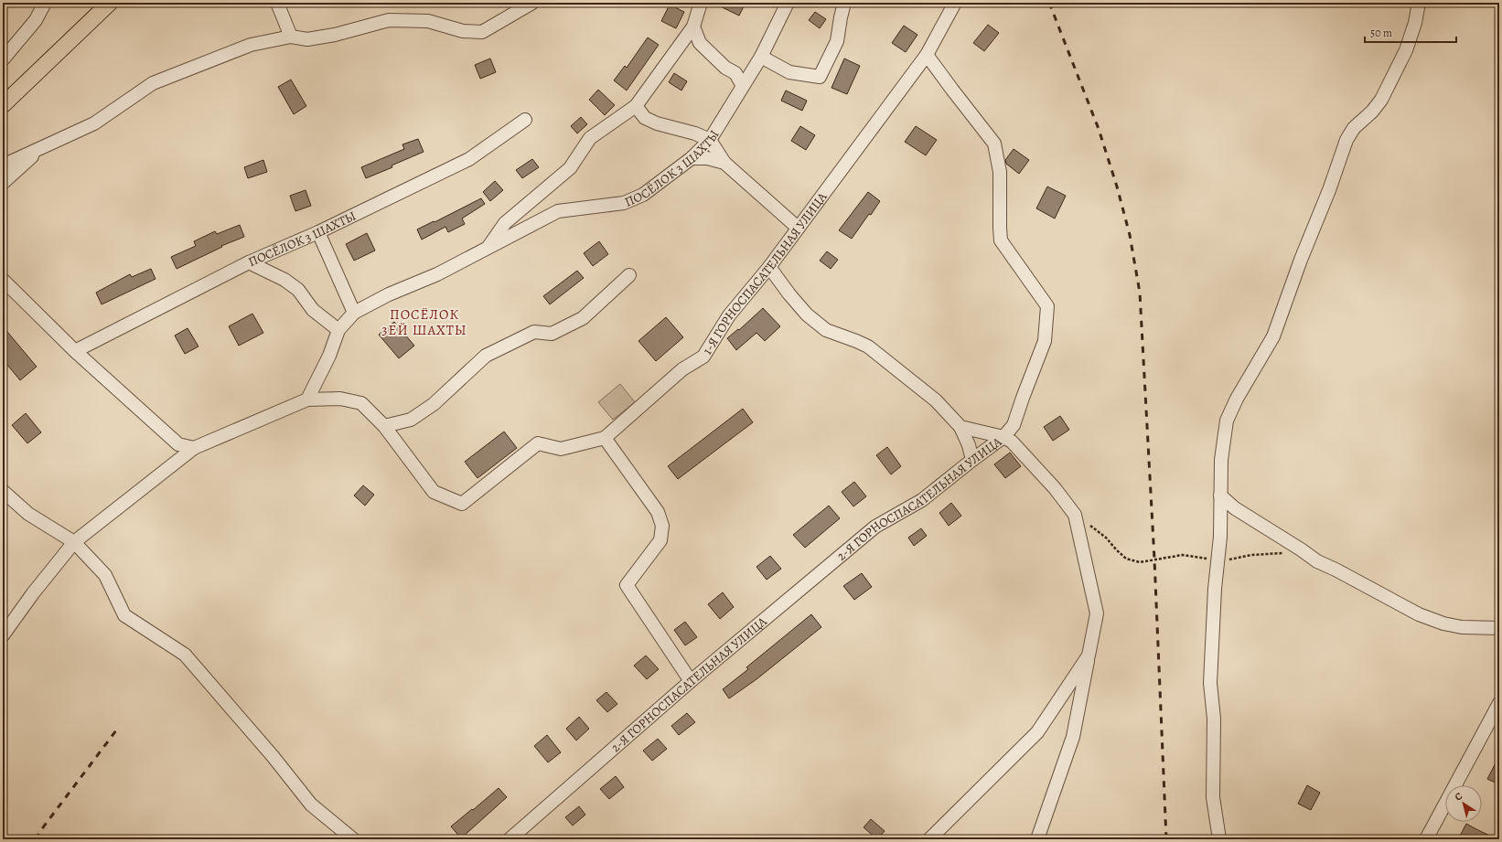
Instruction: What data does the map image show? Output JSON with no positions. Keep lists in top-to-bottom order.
{
  "streets": {
    "street": ["ПОСЁЛОК 3 ШАХТЫ", "1-Я ГОРНОСПАСАТЕЛЬНАЯ УЛИЦА", "2-Я ГОРНОСПАСАТЕЛЬНАЯ УЛИЦА"]
  },
  "districts": ["ПОСЁЛОК 3ЕЙ ШАХТЫ"],
  "scale_bar": "50 m",
  "north": "top left"
}
